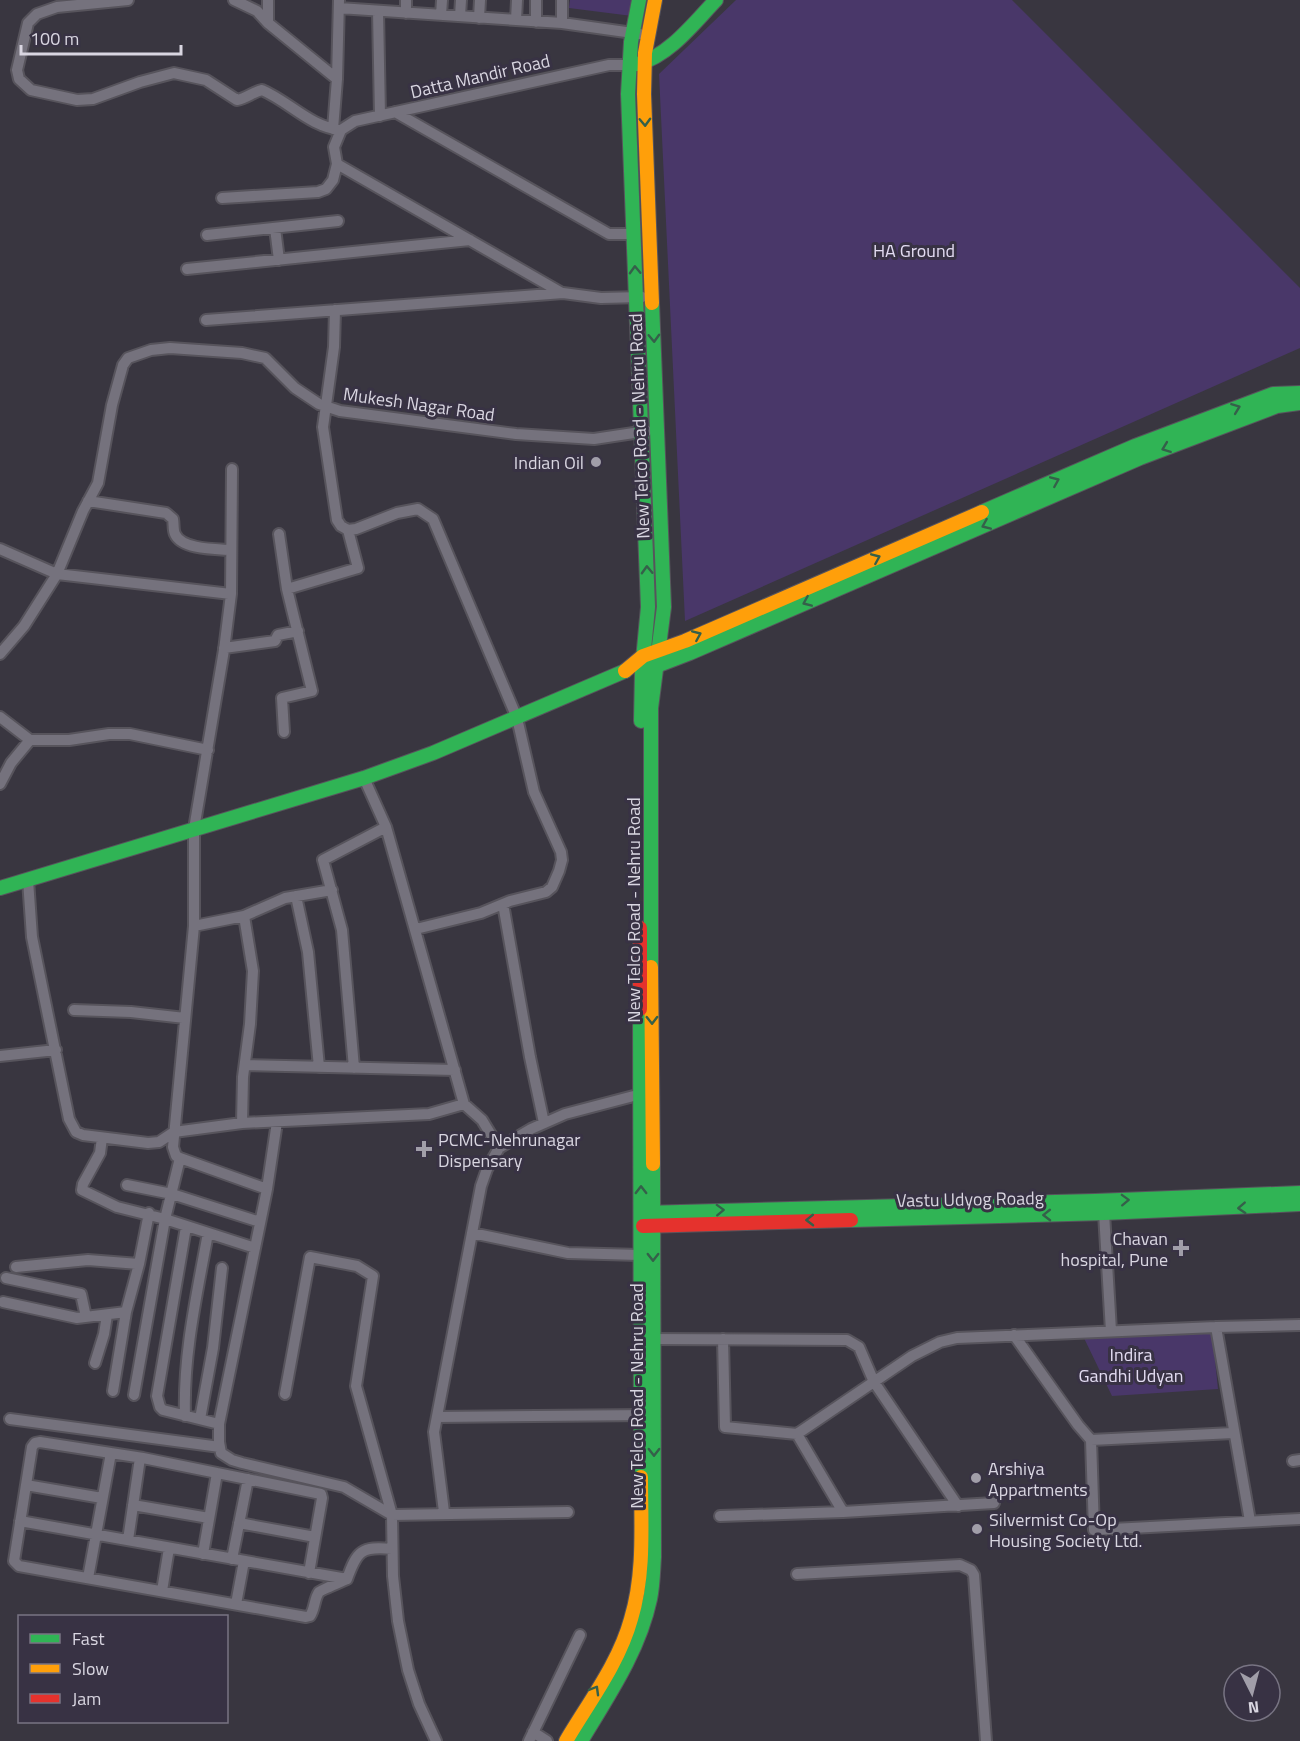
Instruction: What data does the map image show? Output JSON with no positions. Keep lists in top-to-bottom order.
{
  "streets": {
    "street": [
      "Datta Mandir Road",
      "Mukesh Nagar Road",
      "New Telco Road - Nehru Road",
      "Vastu Udyog Roadg"
    ]
  },
  "crossings": [
    ["Datta Mandir Road", "New Telco Road - Nehru Road"],
    ["Mukesh Nagar Road", "New Telco Road - Nehru Road"],
    ["New Telco Road - Nehru Road", "Vastu Udyog Roadg"]
  ],
  "parks": ["HA Ground", "Indira Gandhi Udyan"],
  "places": {
    "other": ["Indian Oil", "Arshiya Appartments", "Silvermist Co-Op Housing Society Ltd."],
    "health": ["PCMC-Nehrunagar Dispensary", "Chavan hospital, Pune"]
  },
  "legend": ["Fast", "Slow", "Jam"],
  "scale_bar": "100 m",
  "north": "bottom"
}
